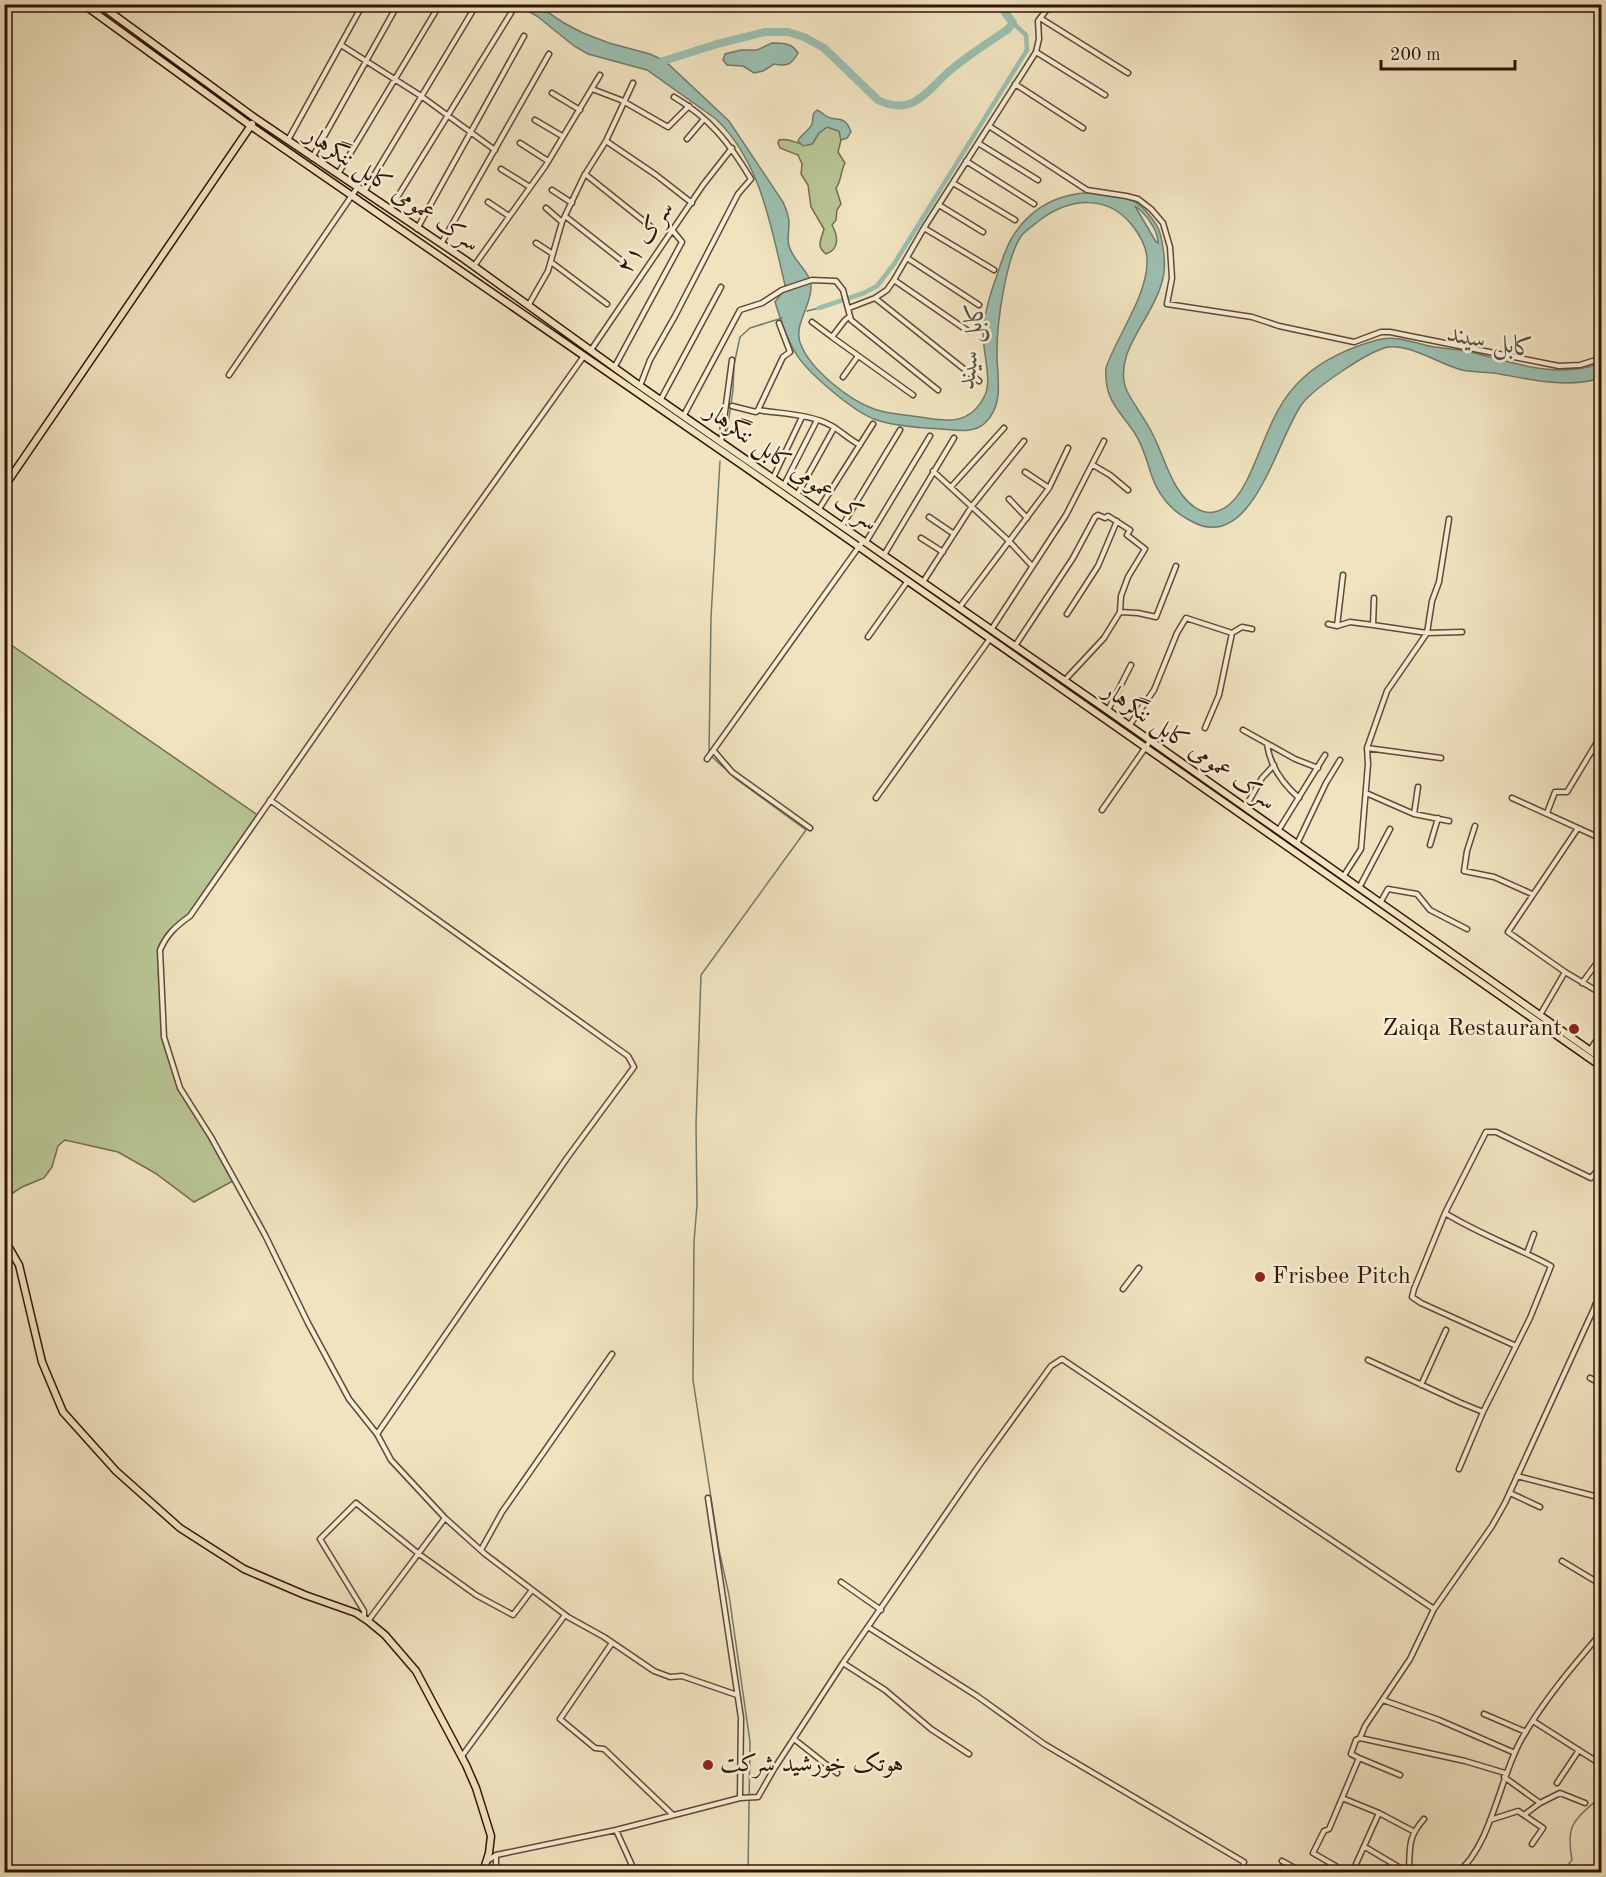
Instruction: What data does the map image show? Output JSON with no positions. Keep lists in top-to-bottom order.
{
  "streets": {
    "highway": ["سرک عمومی کابل ننگرهار"],
    "street": ["سرک ۲۱"]
  },
  "crossings": [
    ["سرک عمومی کابل ننگرهار", "سرک ۲۱"]
  ],
  "water": ["کابل سيند"],
  "places": ["Zaiqa Restaurant", "Frisbee Pitch", "هوتک خورشید شرکت"],
  "scale_bar": "200 m"
}
